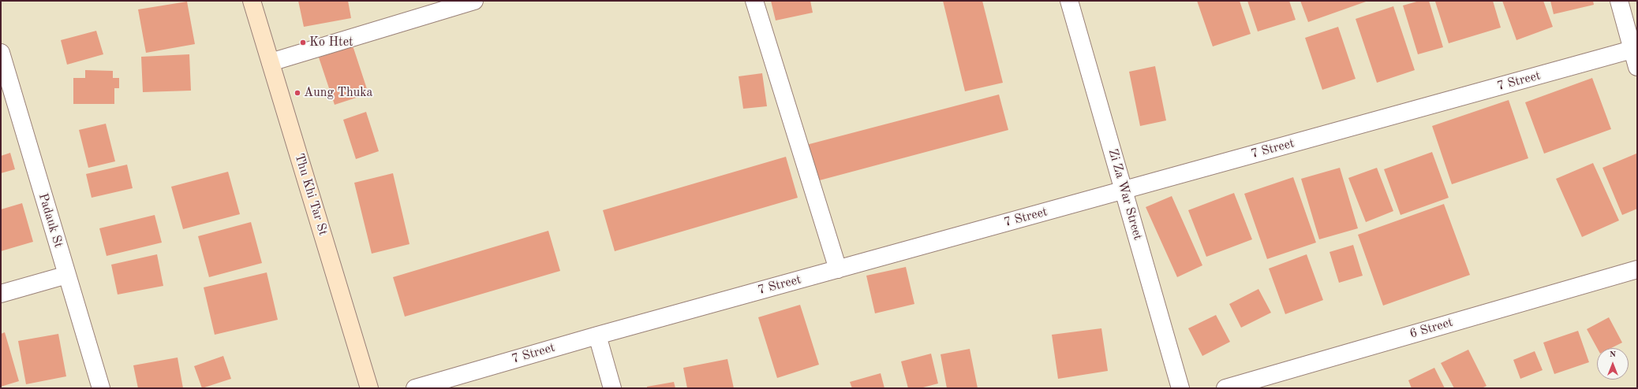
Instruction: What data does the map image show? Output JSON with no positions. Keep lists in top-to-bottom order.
{
  "streets": {
    "street": [
      "7 Street",
      "Thu Khi Tar St",
      "Zi Za War Street",
      "Padauk St",
      "6 Street"
    ]
  },
  "crossings": [
    ["7 Street", "Zi Za War Street"]
  ],
  "places": ["Ko Htet", "Aung Thuka"],
  "north": "top"
}
